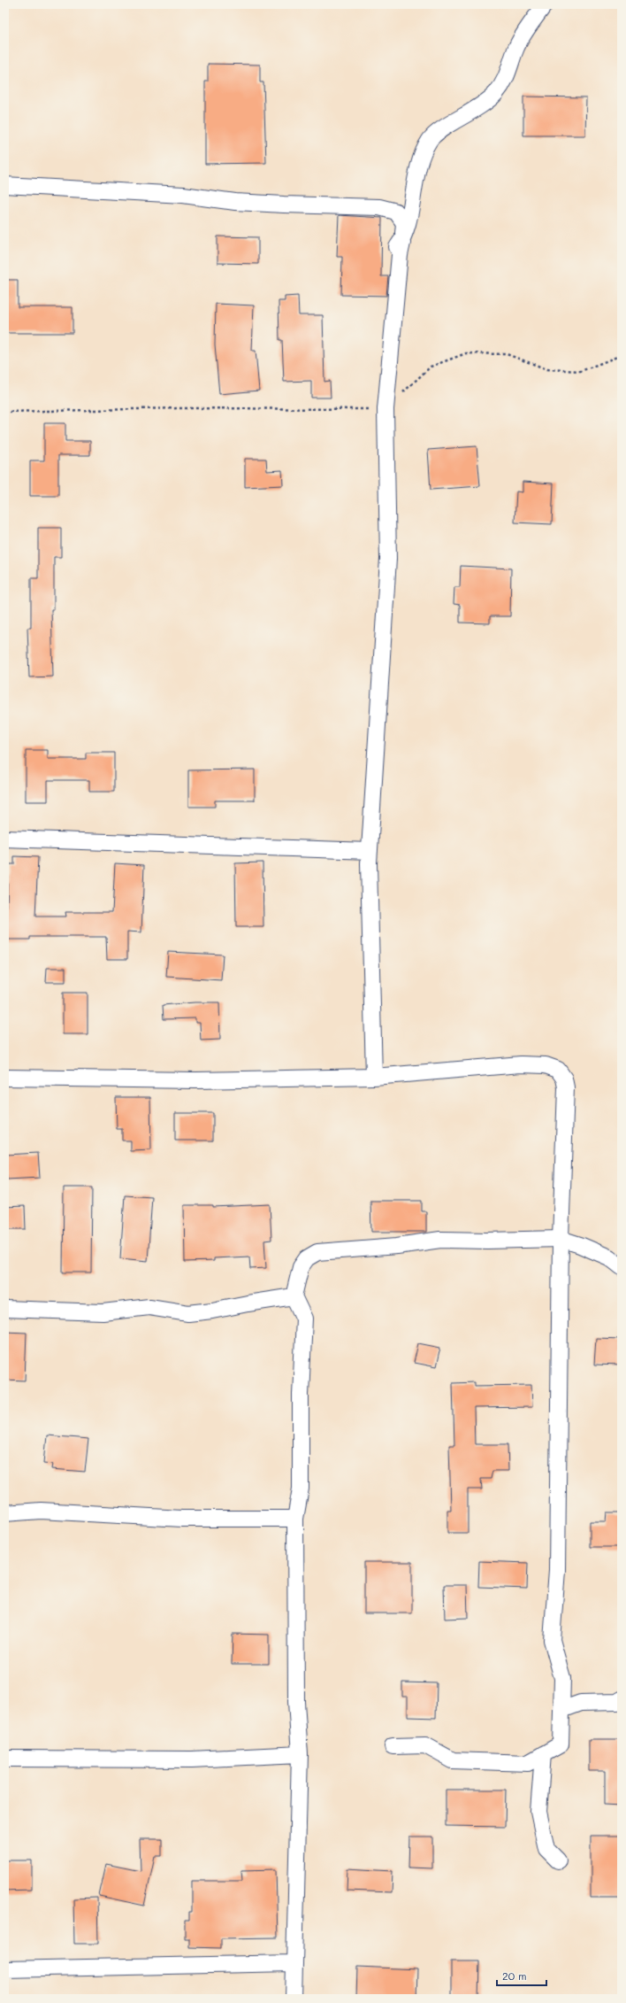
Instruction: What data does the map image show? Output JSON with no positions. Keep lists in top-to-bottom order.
{
  "scale_bar": "20 m"
}
